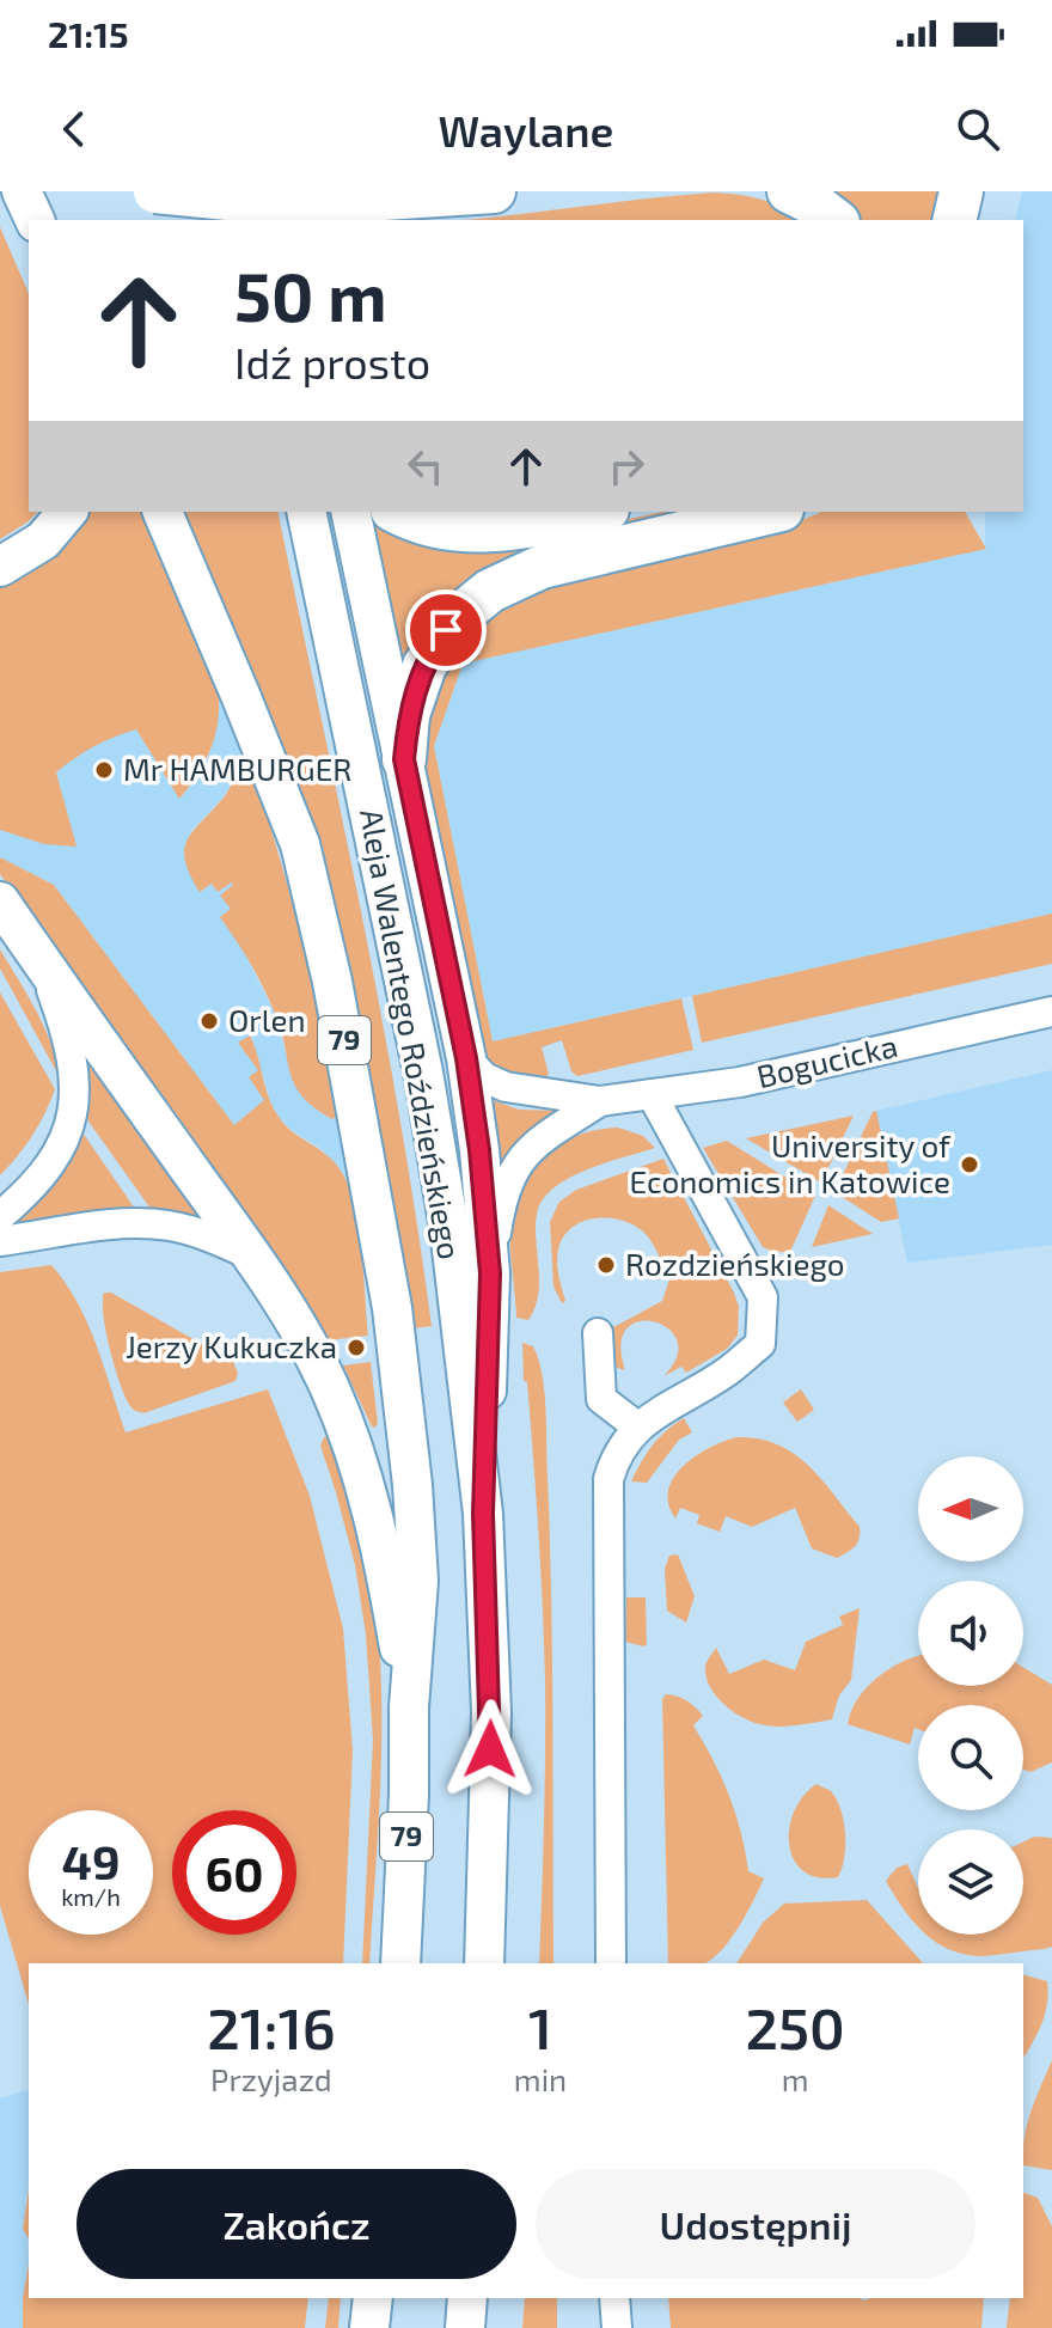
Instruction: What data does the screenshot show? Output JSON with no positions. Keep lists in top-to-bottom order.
{
  "streets": {
    "main road": ["Aleja Walentego Roździeńskiego", "79"],
    "street": ["Bogucicka"]
  },
  "crossings": [
    ["Aleja Walentego Roździeńskiego", "79"],
    ["79", "Bogucicka"]
  ],
  "places": [
    "Mr HAMBURGER",
    "Orlen",
    "University of Economics in Katowice",
    "Rozdzieńskiego",
    "Jerzy Kukuczka"
  ],
  "north": "left",
  "page": {
    "status": "21:15",
    "header": "Waylane",
    "turn": ["50 m", "Idź prosto"],
    "speed": "49 km/h",
    "limit": "60",
    "eta": [
      "21:16",
      "Przyjazd",
      "1",
      "min",
      "250",
      "m"
    ],
    "buttons": ["Zakończ", "Udostępnij"]
  }
}
